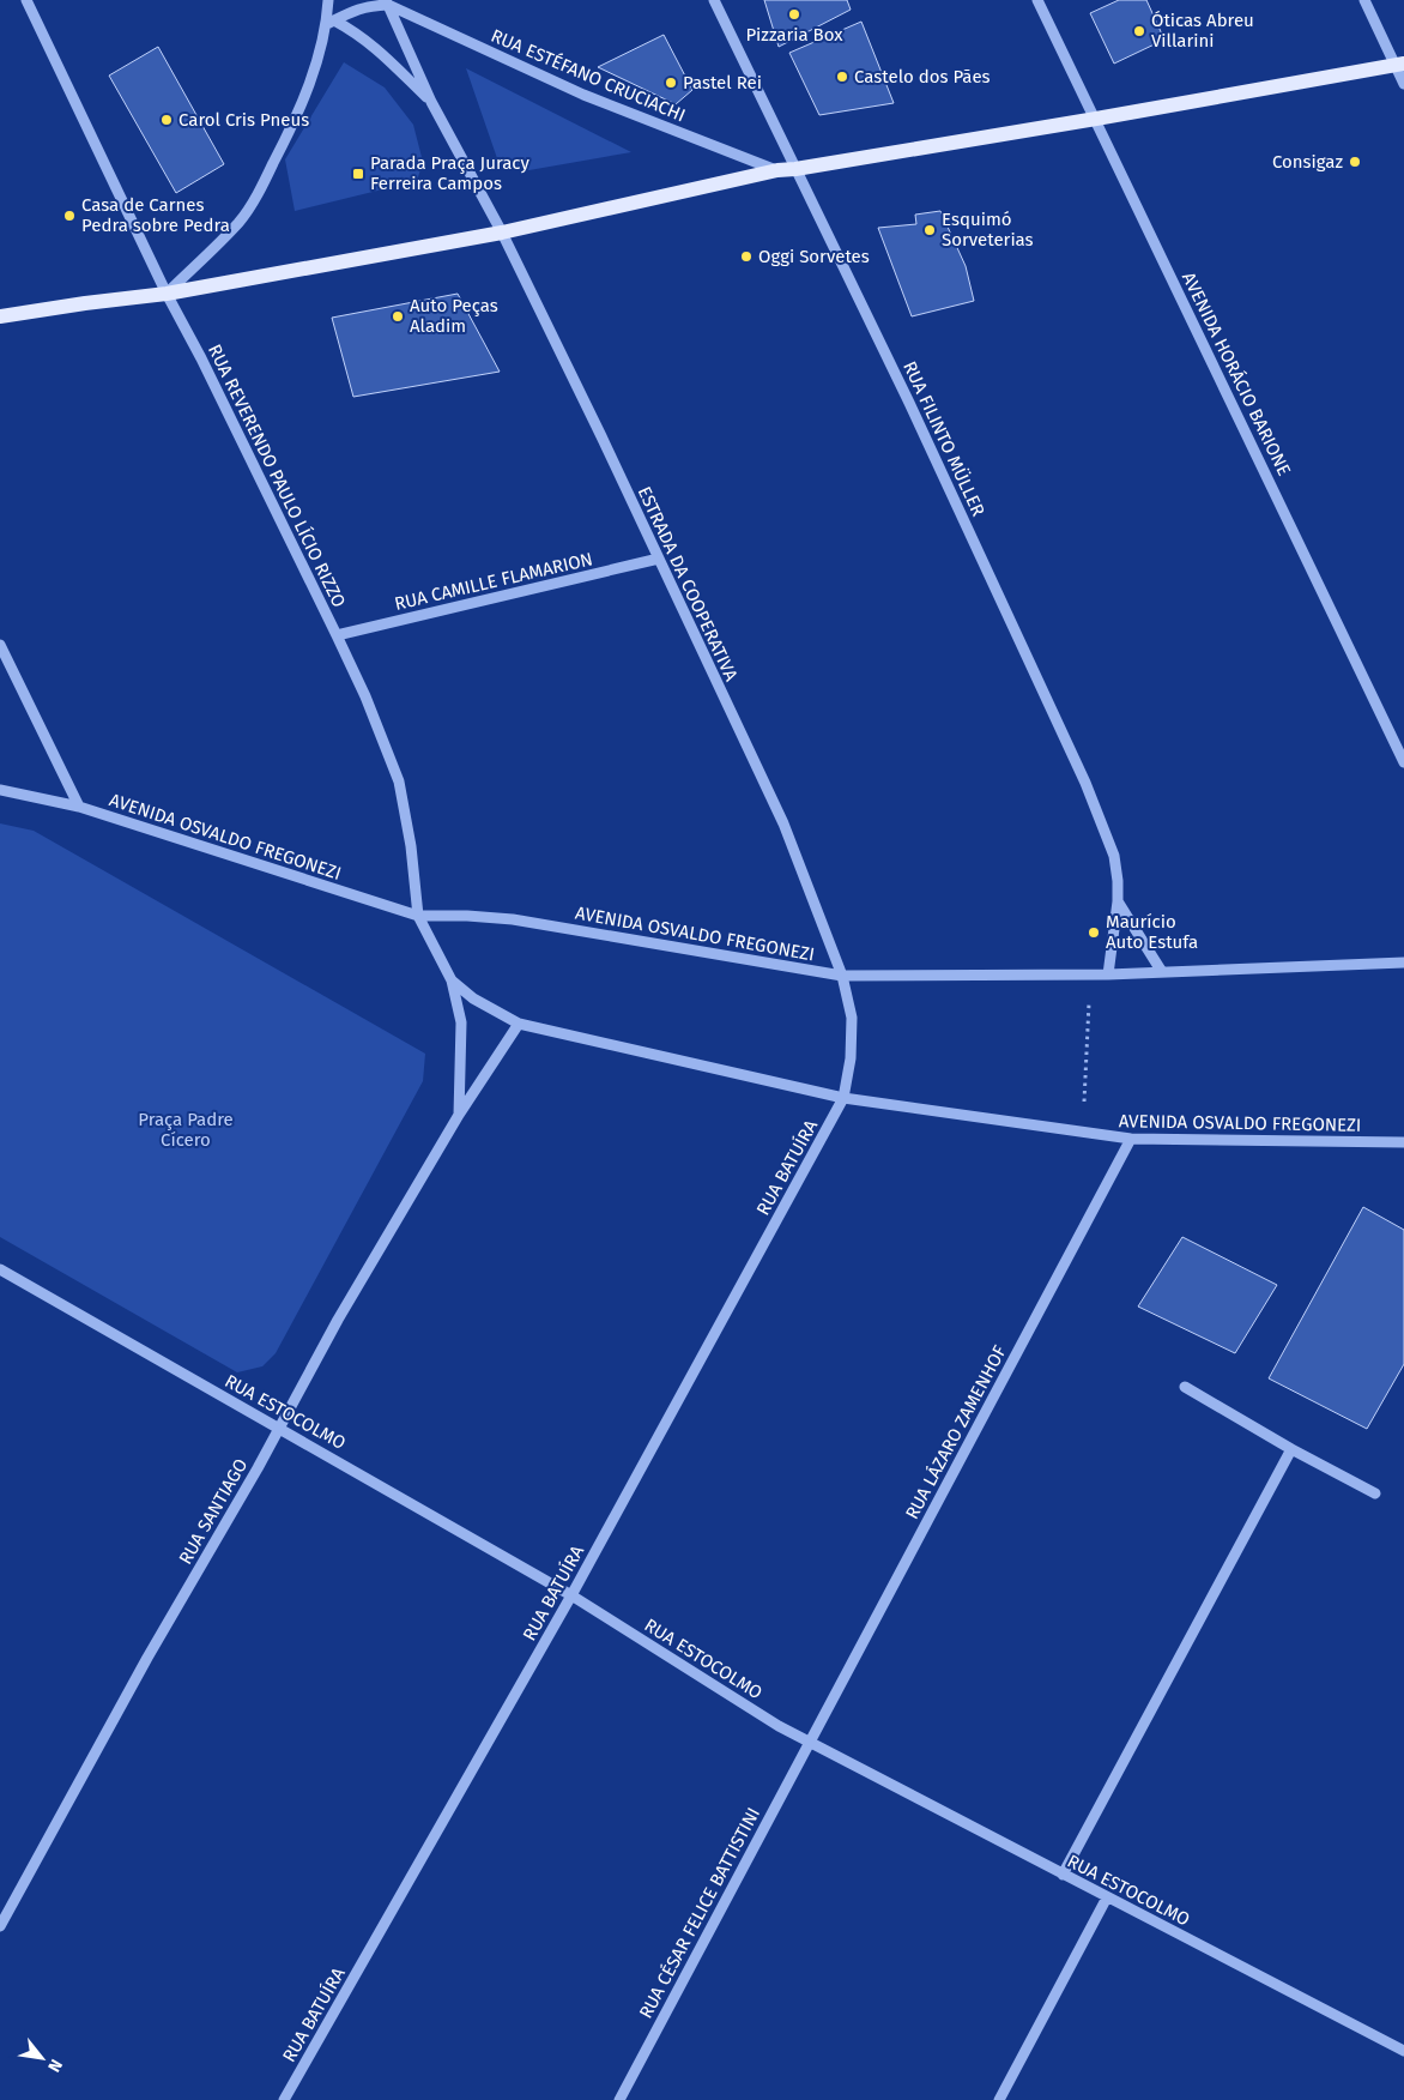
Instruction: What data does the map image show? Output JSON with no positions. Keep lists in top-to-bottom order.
{
  "streets": {
    "street": [
      "RUA ESTÉFANO CRUCIACHI",
      "AVENIDA HORÁCIO BARIONE",
      "RUA FILINTO MÜLLER",
      "RUA REVERENDO PAULO LÍCIO RIZZO",
      "RUA CAMILLE FLAMARION",
      "ESTRADA DA COOPERATIVA",
      "AVENIDA OSVALDO FREGONEZI",
      "RUA BATUÍRA",
      "RUA ESTOCOLMO",
      "RUA LÁZARO ZAMENHOF",
      "RUA SANTIAGO",
      "RUA CÉSAR FELICE BATTISTINI"
    ]
  },
  "crossings": [
    ["RUA ESTÉFANO CRUCIACHI", "ESTRADA DA COOPERATIVA"],
    ["RUA FILINTO MÜLLER", "AVENIDA OSVALDO FREGONEZI"],
    ["RUA REVERENDO PAULO LÍCIO RIZZO", "RUA CAMILLE FLAMARION"],
    ["RUA REVERENDO PAULO LÍCIO RIZZO", "AVENIDA OSVALDO FREGONEZI"],
    ["RUA REVERENDO PAULO LÍCIO RIZZO", "RUA SANTIAGO"],
    ["RUA CAMILLE FLAMARION", "ESTRADA DA COOPERATIVA"],
    ["ESTRADA DA COOPERATIVA", "AVENIDA OSVALDO FREGONEZI"],
    ["ESTRADA DA COOPERATIVA", "RUA BATUÍRA"],
    ["AVENIDA OSVALDO FREGONEZI", "RUA BATUÍRA"],
    ["AVENIDA OSVALDO FREGONEZI", "RUA LÁZARO ZAMENHOF"],
    ["AVENIDA OSVALDO FREGONEZI", "RUA SANTIAGO"],
    ["RUA BATUÍRA", "RUA ESTOCOLMO"],
    ["RUA ESTOCOLMO", "RUA LÁZARO ZAMENHOF"],
    ["RUA ESTOCOLMO", "RUA SANTIAGO"],
    ["RUA ESTOCOLMO", "RUA CÉSAR FELICE BATTISTINI"],
    ["RUA LÁZARO ZAMENHOF", "RUA CÉSAR FELICE BATTISTINI"]
  ],
  "parks": ["Praça Padre Cícero"],
  "places": {
    "other": [
      "Pizzaria Box",
      "Óticas Abreu Villarini",
      "Castelo dos Pães",
      "Pastel Rei",
      "Carol Cris Pneus",
      "Consigaz",
      "Casa de Carnes Pedra sobre Pedra",
      "Esquimó Sorveterias",
      "Oggi Sorvetes",
      "Auto Peças Aladim",
      "Maurício Auto Estufa"
    ],
    "transit": ["Parada Praça Juracy Ferreira Campos"]
  },
  "north": "bottom right"
}
